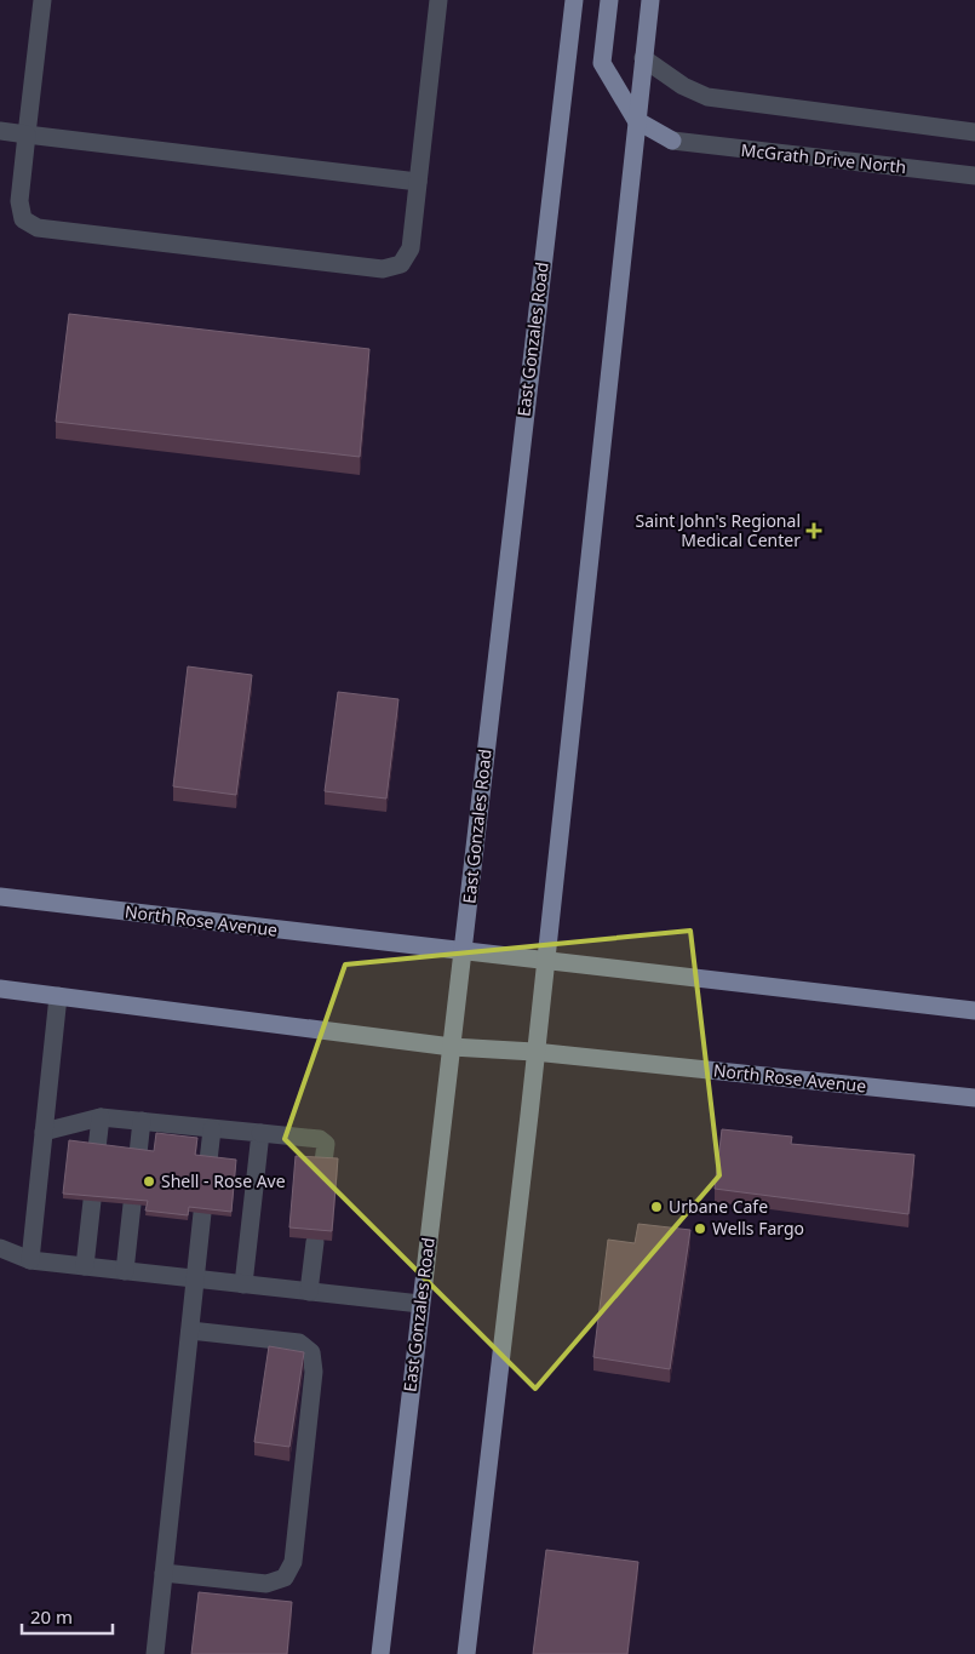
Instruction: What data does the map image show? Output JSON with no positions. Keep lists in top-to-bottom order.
{
  "streets": {
    "main road": ["East Gonzales Road", "North Rose Avenue"],
    "lane": ["McGrath Drive North"]
  },
  "crossings": [
    ["East Gonzales Road", "North Rose Avenue"]
  ],
  "places": {
    "health": ["Saint John's Regional Medical Center"],
    "other": ["Shell - Rose Ave", "Urbane Cafe", "Wells Fargo"]
  },
  "scale_bar": "20 m"
}
